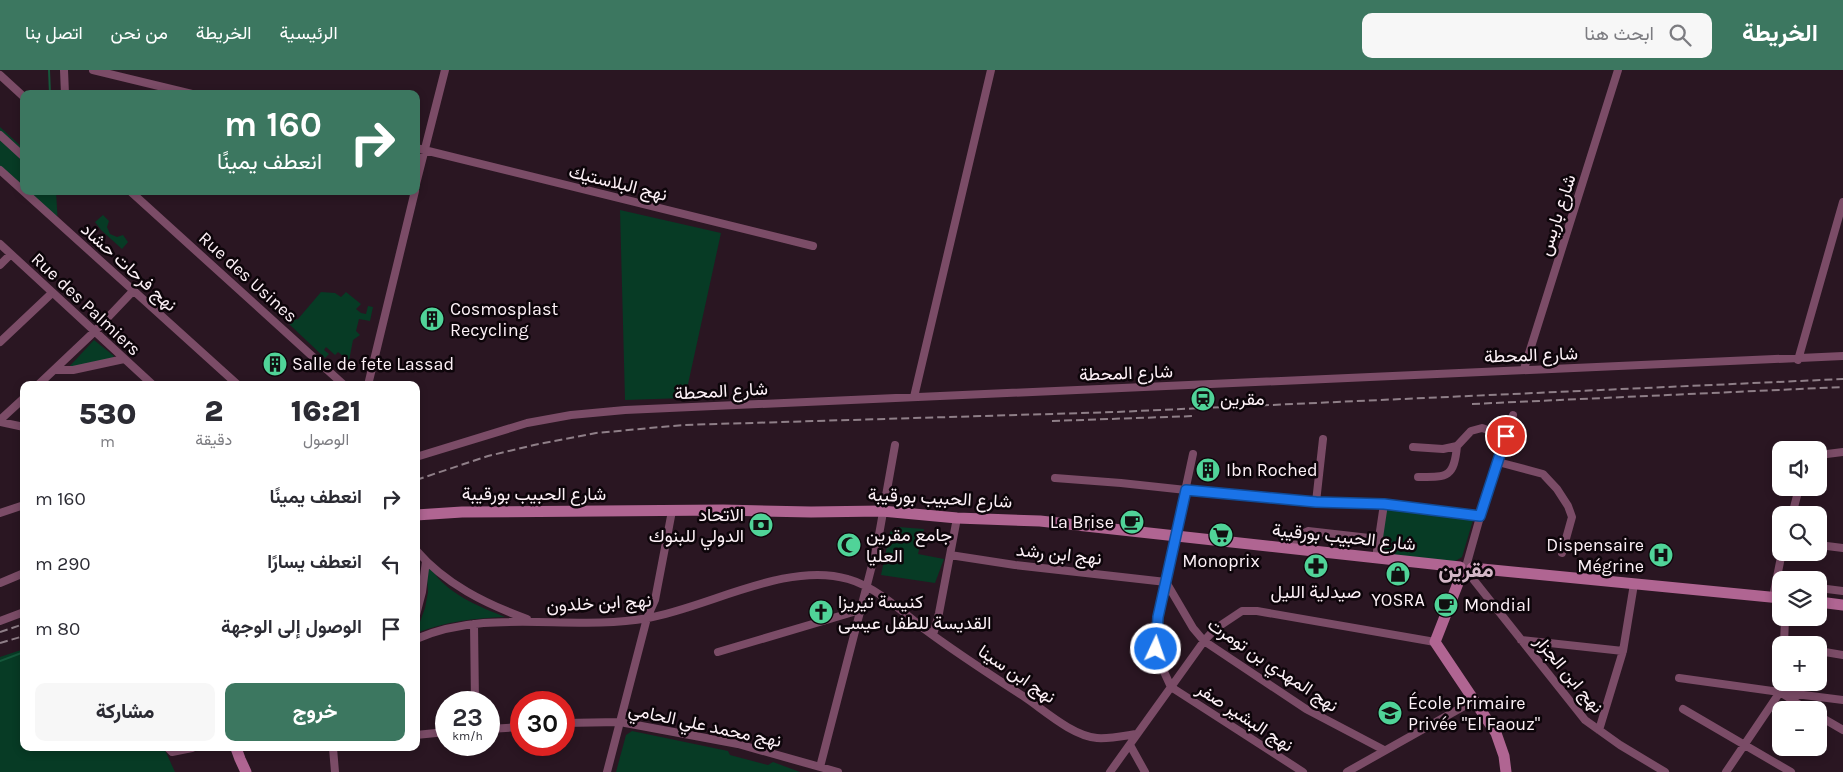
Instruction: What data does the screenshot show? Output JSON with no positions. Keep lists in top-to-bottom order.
{
  "streets": {
    "street": [
      "نهج البلاستيك",
      "شارع باريس",
      "نهج فرحات حشاد",
      "Rue des Usines",
      "Rue des Palmiers",
      "شارع المحطة",
      "شارع الحبيب بورقيبة",
      "نهج ابن رشد",
      "نهج ابن خلدون",
      "نهج المهدي بن تومرت",
      "نهج ابن سينا",
      "نهج ابن الجزار",
      "نهج البشير صفر",
      "نهج محمد علي الحامي"
    ]
  },
  "crossings": [
    ["شارع باريس", "شارع المحطة"],
    ["شارع الحبيب بورقيبة", "نهج ابن الجزار"],
    ["نهج ابن رشد", "نهج المهدي بن تومرت"],
    ["نهج ابن خلدون", "نهج ابن سينا"]
  ],
  "districts": ["مقرين"],
  "places": {
    "building": ["Cosmosplast Recycling", "Salle de fete Lassad", "Ibn Roched"],
    "station": ["مقرين"],
    "cafe": ["La Brise", "Mondial"],
    "bank": ["الاتحاد الدولي للبنوك"],
    "supermarket": ["Monoprix"],
    "mosque": ["جامع مقرين العليا"],
    "hospital": ["Dispensaire Mégrine"],
    "pharmacy": ["صيدلية الليل"],
    "shop": ["YOSRA"],
    "church": ["كنيسة تيريزا القديسة للطفل عيسى"],
    "school or university": ["École Primaire Privée \"El Faouz\""]
  },
  "page": {
    "header": "الخريطة",
    "search": "ابحث هنا",
    "nav": [
      "الرئيسية",
      "الخريطة",
      "من نحن",
      "اتصل بنا"
    ],
    "turn": ["160 m", "انعطف يمينًا"],
    "eta": [
      "16:21",
      "الوصول",
      "2",
      "دقيقة",
      "530",
      "m"
    ],
    "map_buttons": ["+", "−"],
    "list": [
      {
        "name": "انعطف يمينًا",
        "value": "160 m"
      },
      {
        "name": "انعطف يسارًا",
        "value": "290 m"
      },
      {
        "name": "الوصول إلى الوجهة",
        "value": "80 m"
      }
    ],
    "buttons": ["خروج", "مشاركة"],
    "speed": "23 km/h",
    "limit": "30"
  }
}
